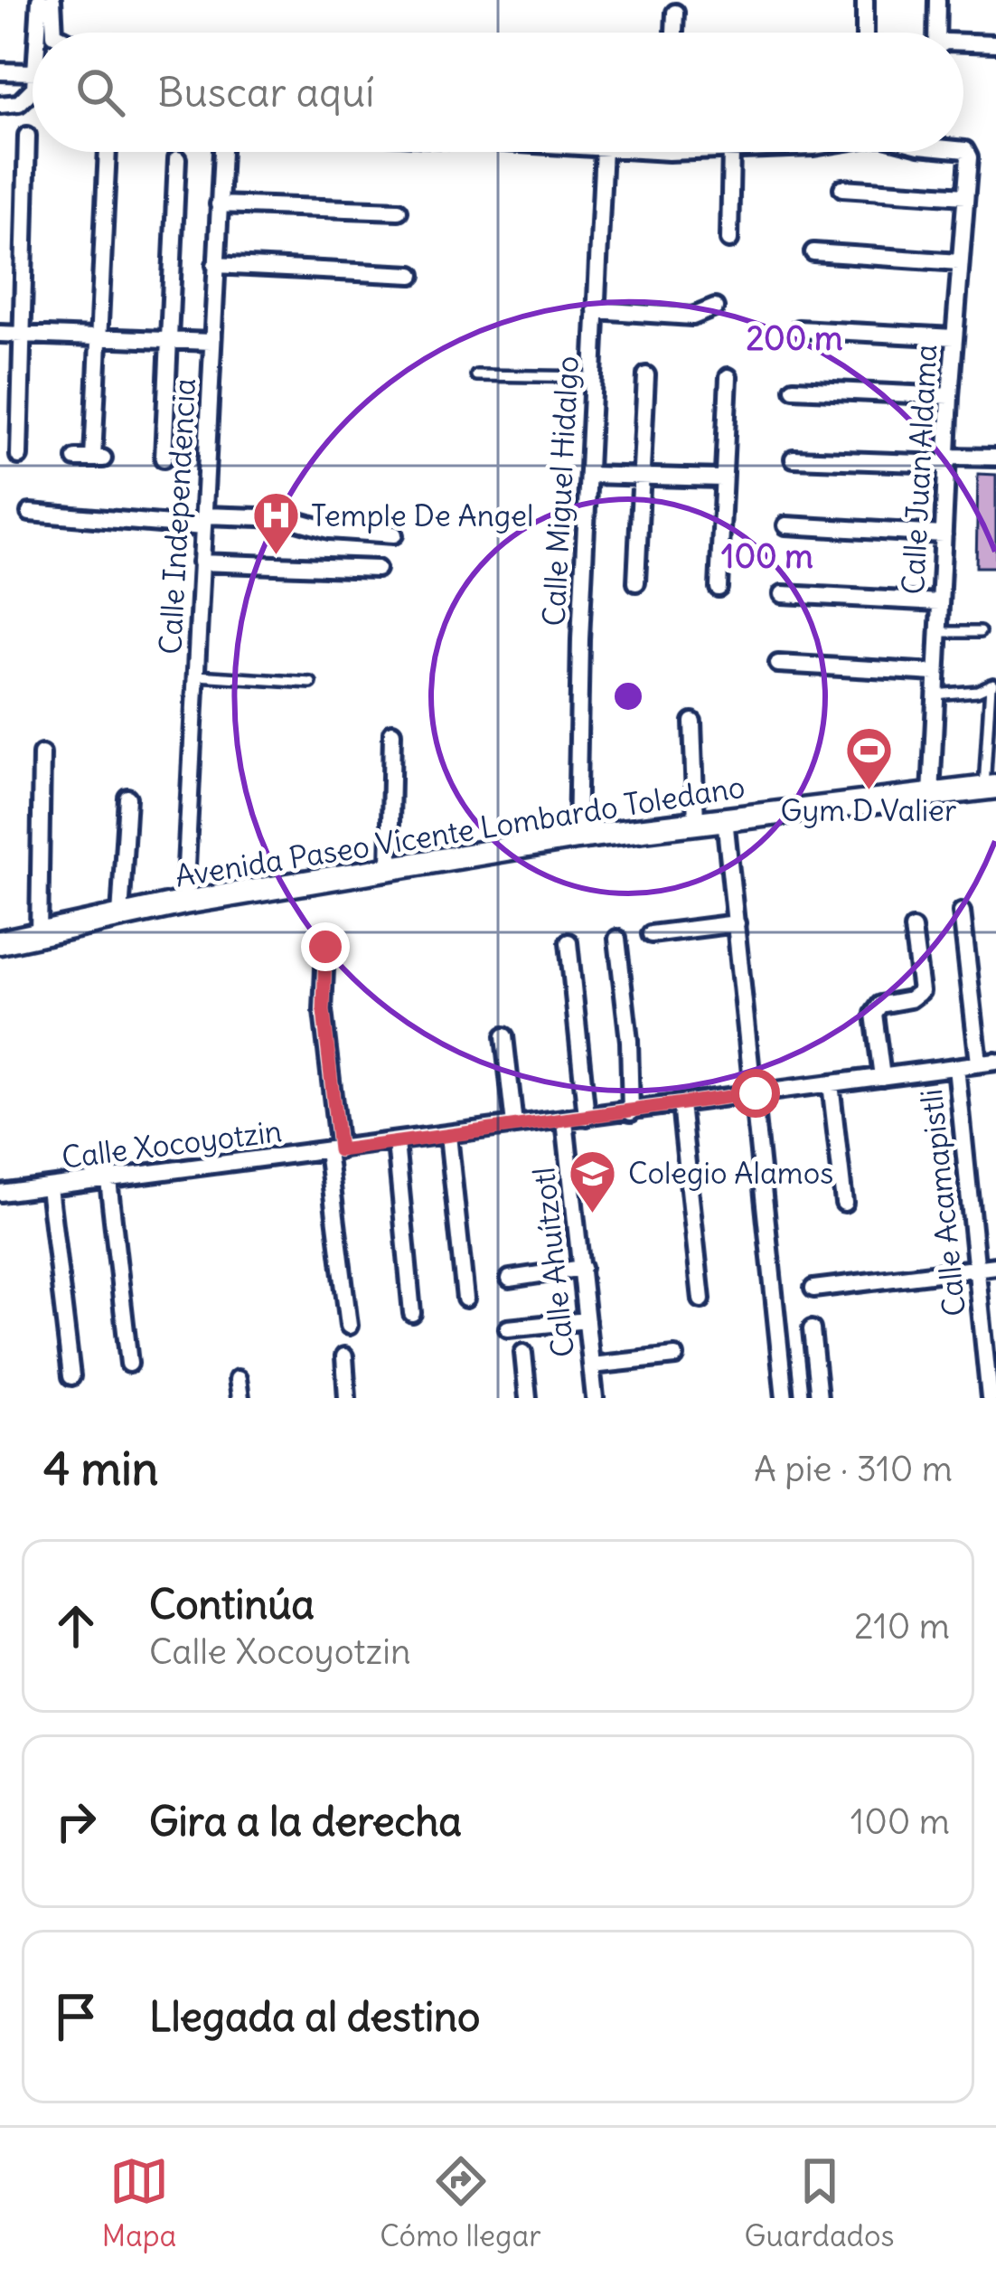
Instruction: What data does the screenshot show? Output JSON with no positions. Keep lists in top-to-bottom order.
{
  "streets": {
    "main road": ["Avenida Paseo Vicente Lombardo Toledano"],
    "street": [
      "Calle Juan Aldama",
      "Calle Miguel Hidalgo",
      "Calle Independencia",
      "Calle Xocoyotzin",
      "Calle Acamapistli",
      "Calle Ahuítzotl"
    ]
  },
  "crossings": [
    ["Calle Juan Aldama", "Avenida Paseo Vicente Lombardo Toledano"],
    ["Calle Miguel Hidalgo", "Avenida Paseo Vicente Lombardo Toledano"],
    ["Calle Independencia", "Avenida Paseo Vicente Lombardo Toledano"],
    ["Calle Xocoyotzin", "Calle Acamapistli"],
    ["Calle Xocoyotzin", "Calle Ahuítzotl"]
  ],
  "places": {
    "hospital": ["Temple De Angel"],
    "sports": ["Gym D Valier"],
    "school or university": ["Colegio Alamos"]
  },
  "page": {
    "search": "Buscar aquí",
    "heading": ["4 min", "A pie · 310 m"],
    "list": [
      ["Continúa", "Calle Xocoyotzin", "210 m"],
      ["Gira a la derecha", "100 m"],
      "Llegada al destino"
    ],
    "nav": ["Mapa", "Cómo llegar", "Guardados"]
  },
  "rings": ["200 m", "100 m"]
}
